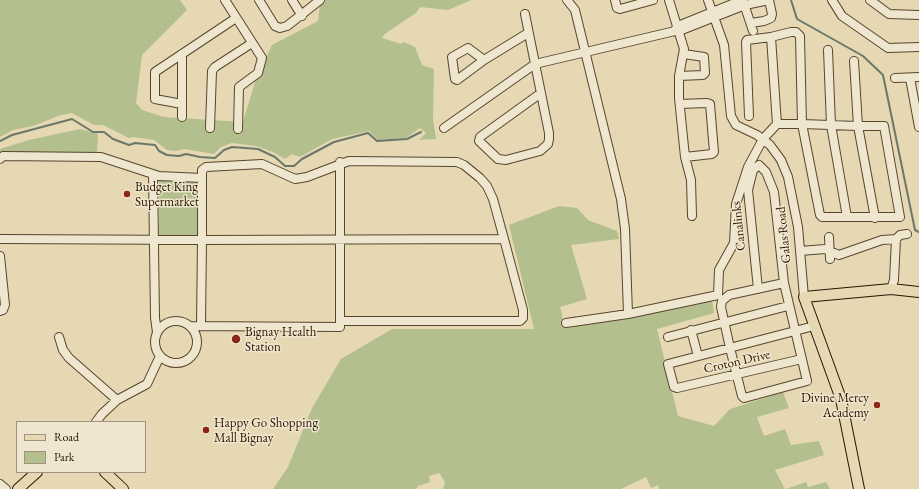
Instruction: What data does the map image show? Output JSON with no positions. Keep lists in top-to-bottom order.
{
  "streets": {
    "main road": ["Galas Road"],
    "street": ["Canalinks", "Croton Drive"]
  },
  "places": [
    "Budget King Supermarket",
    "Bignay Health Station",
    "Divine Mercy Academy",
    "Happy Go Shopping Mall Bignay"
  ],
  "legend": ["Road", "Park"]
}
